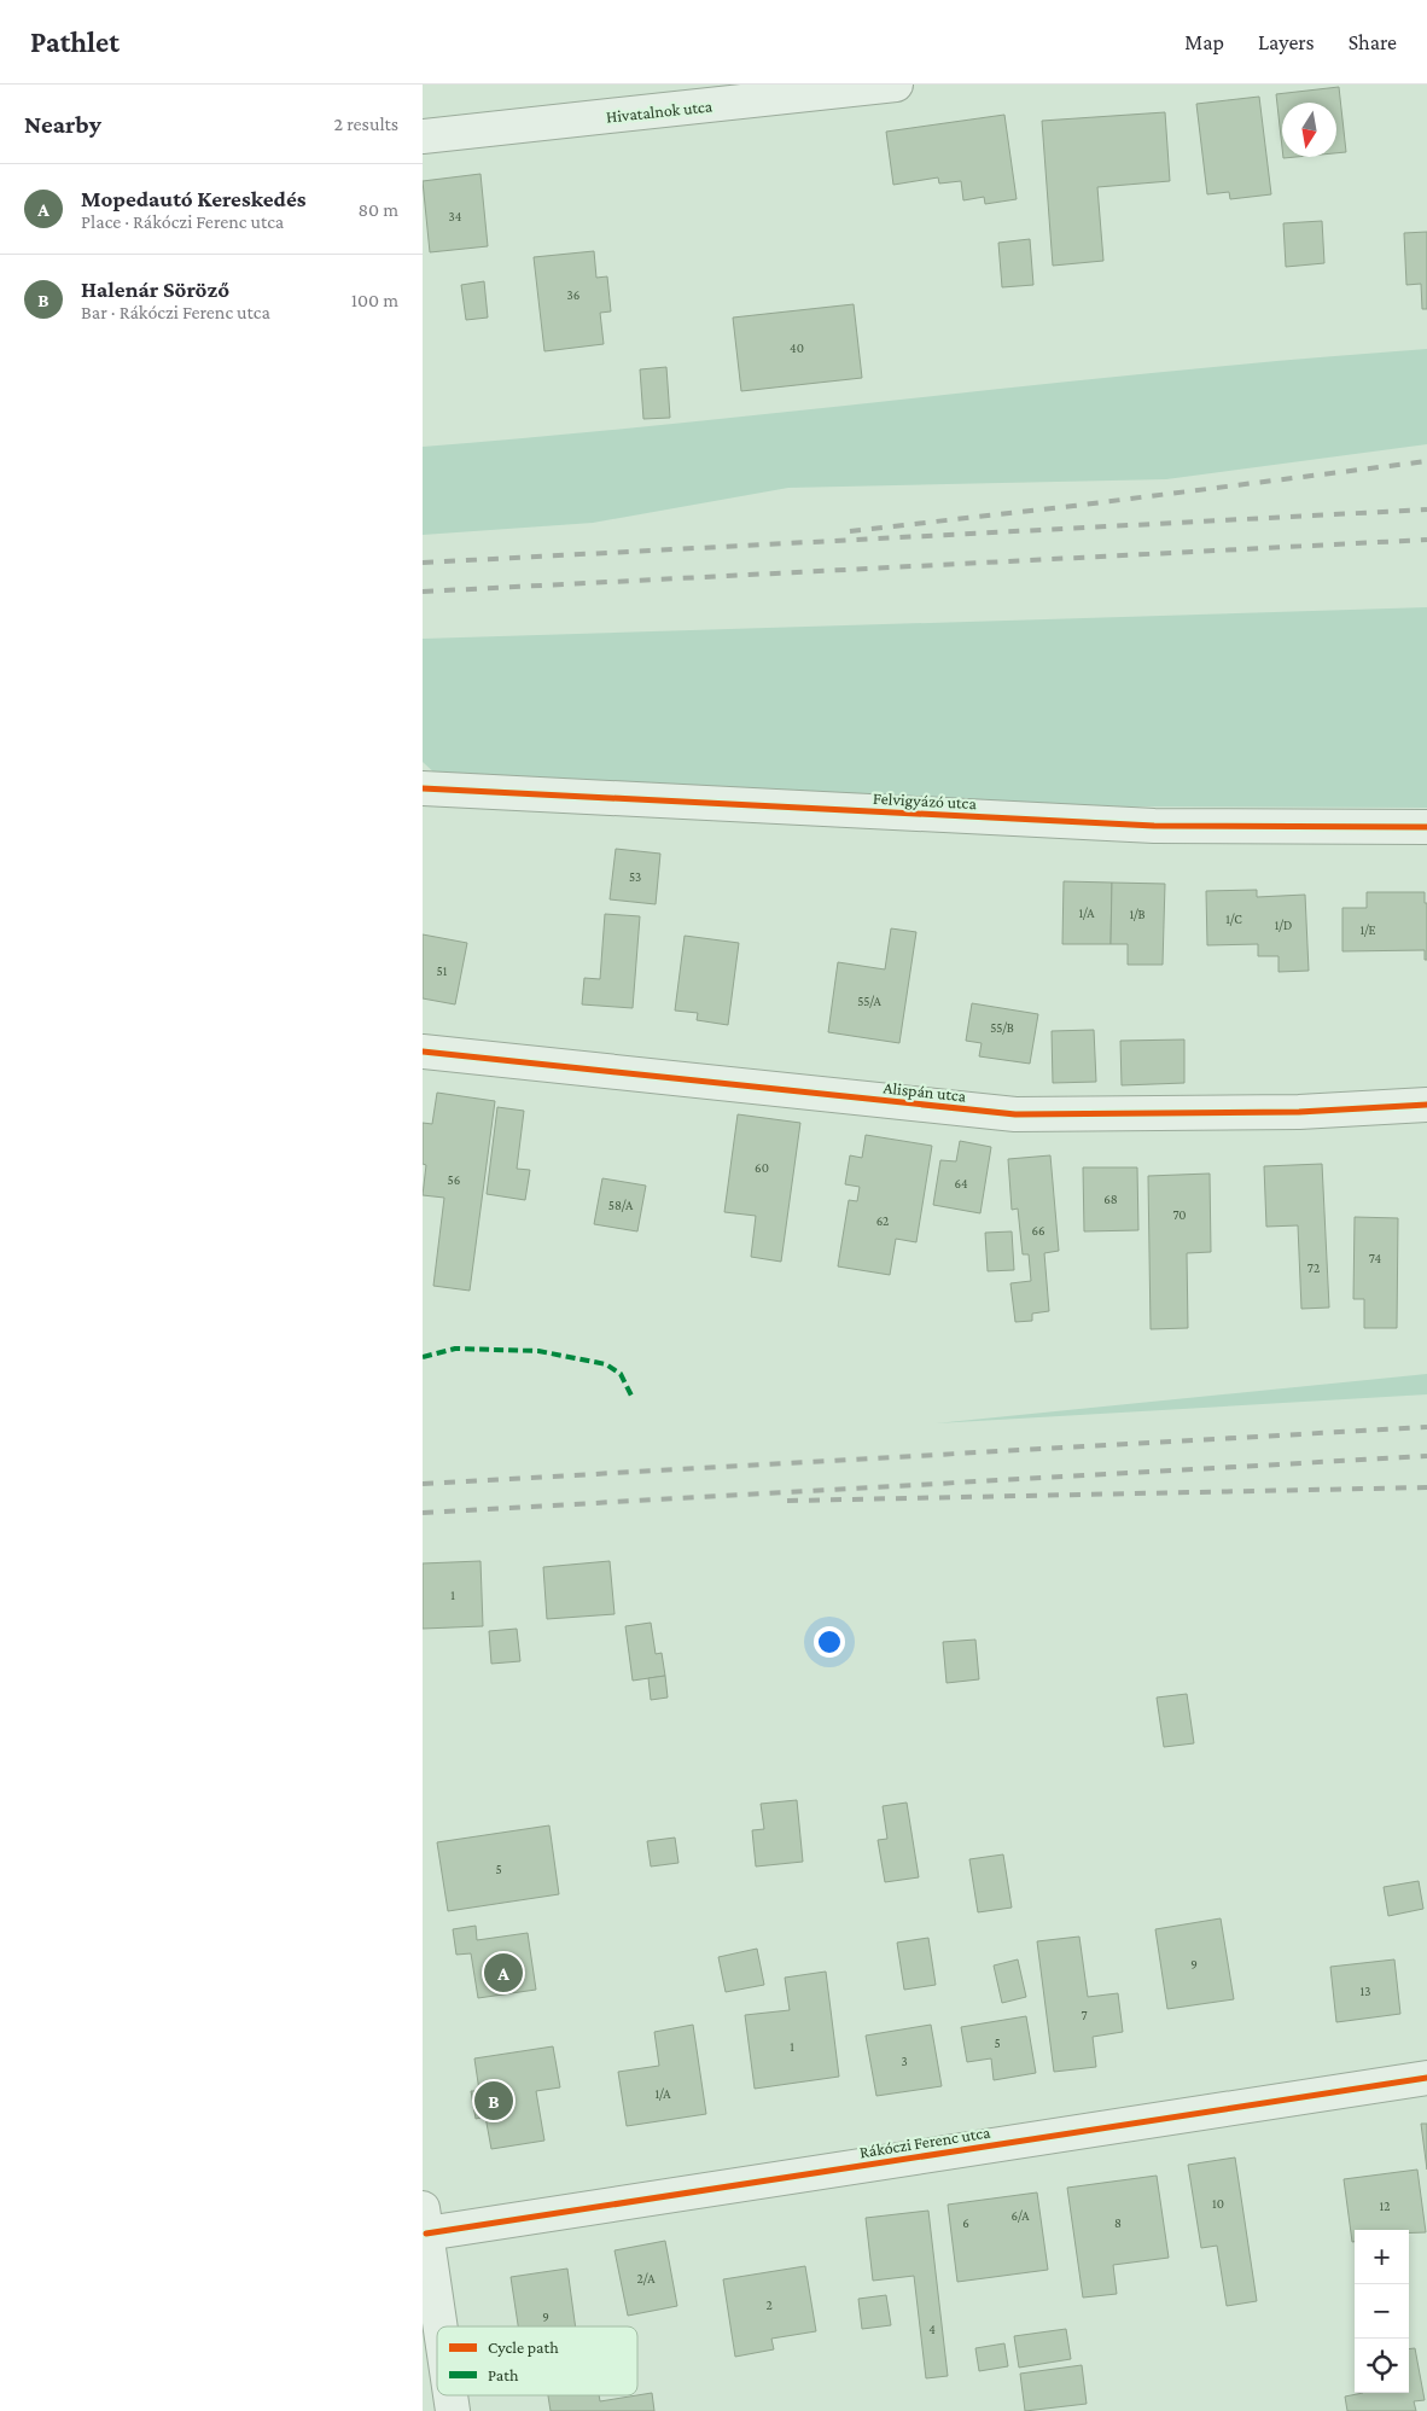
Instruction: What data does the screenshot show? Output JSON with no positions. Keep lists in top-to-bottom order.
{
  "streets": {
    "street": [
      "Hivatalnok utca",
      "Felvigyázó utca",
      "Alispán utca",
      "Rákóczi Ferenc utca"
    ]
  },
  "house_numbers": [
    "34",
    "36",
    "40",
    "53",
    "1/A",
    "1/B",
    "1/C",
    "1/D",
    "1/E",
    "51",
    "55/A",
    "55/B",
    "60",
    "56",
    "64",
    "68",
    "58/A",
    "70",
    "62",
    "66",
    "74",
    "72",
    "1",
    "5",
    "9",
    "13",
    "7",
    "5",
    "1",
    "3",
    "1/A",
    "10",
    "12",
    "6/A",
    "6",
    "8",
    "2/A",
    "2",
    "9",
    "4"
  ],
  "legend": ["Cycle path", "Path"],
  "north": "bottom",
  "page": {
    "header": "Pathlet",
    "nav": ["Map", "Layers", "Share"],
    "heading": ["Nearby", "2 results"],
    "list": [
      {
        "mark": "A",
        "name": "Mopedautó Kereskedés",
        "note": "Place · Rákóczi Ferenc utca",
        "value": "80 m"
      },
      {
        "mark": "B",
        "name": "Halenár Söröző",
        "note": "Bar · Rákóczi Ferenc utca",
        "value": "100 m"
      }
    ],
    "pins": ["A", "B"],
    "map_buttons": ["+", "−"]
  }
}
